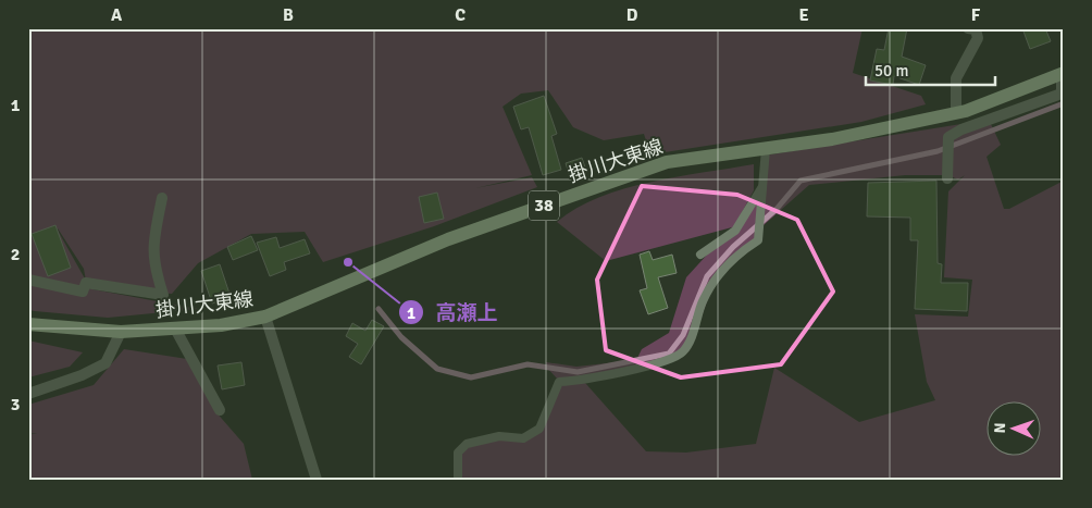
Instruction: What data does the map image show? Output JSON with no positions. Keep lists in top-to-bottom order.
{
  "streets": {
    "main road": ["掛川大東線", "38"]
  },
  "places": ["高瀬上"],
  "scale_bar": "50 m",
  "north": "left",
  "grid": {
    "columns": [
      "A",
      "B",
      "C",
      "D",
      "E",
      "F"
    ],
    "rows": ["1", "2", "3"]
  }
}
